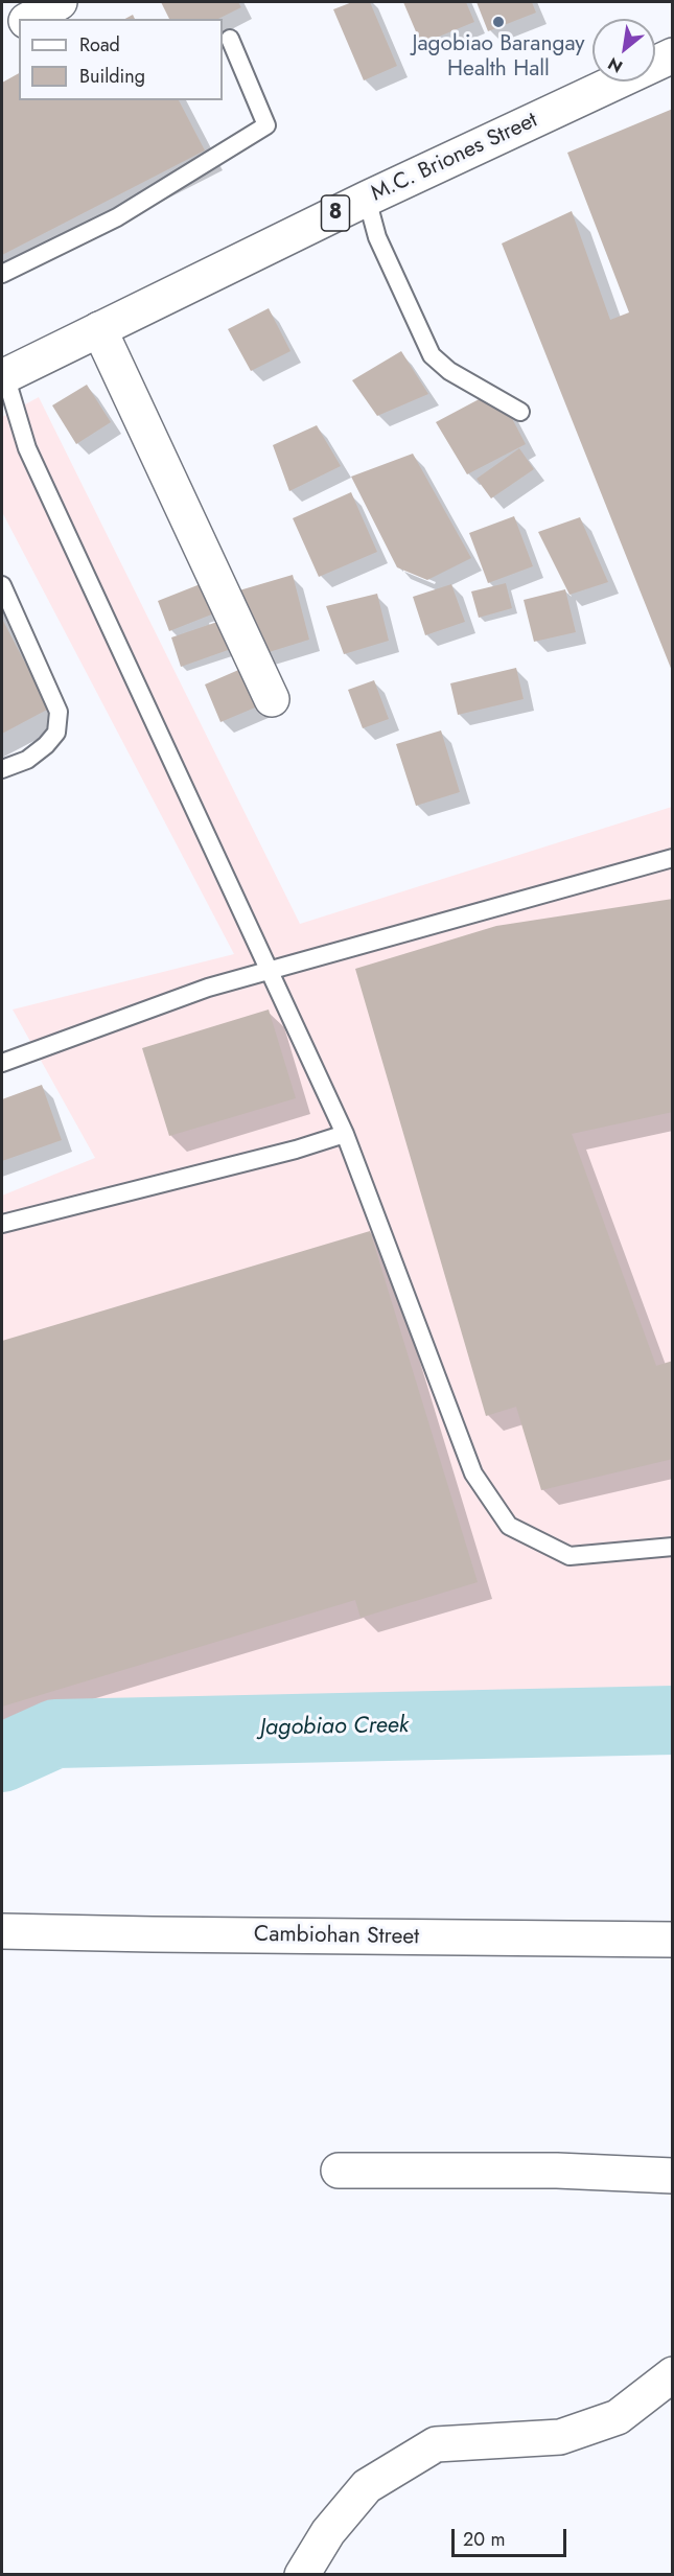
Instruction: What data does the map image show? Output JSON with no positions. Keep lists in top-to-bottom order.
{
  "streets": {
    "street": ["M.C. Briones Street", "8", "Cambiohan Street"]
  },
  "water": ["Jagobiao Creek"],
  "places": ["Jagobiao Barangay Health Hall"],
  "legend": ["Road", "Building"],
  "scale_bar": "20 m",
  "north": "bottom left"
}
